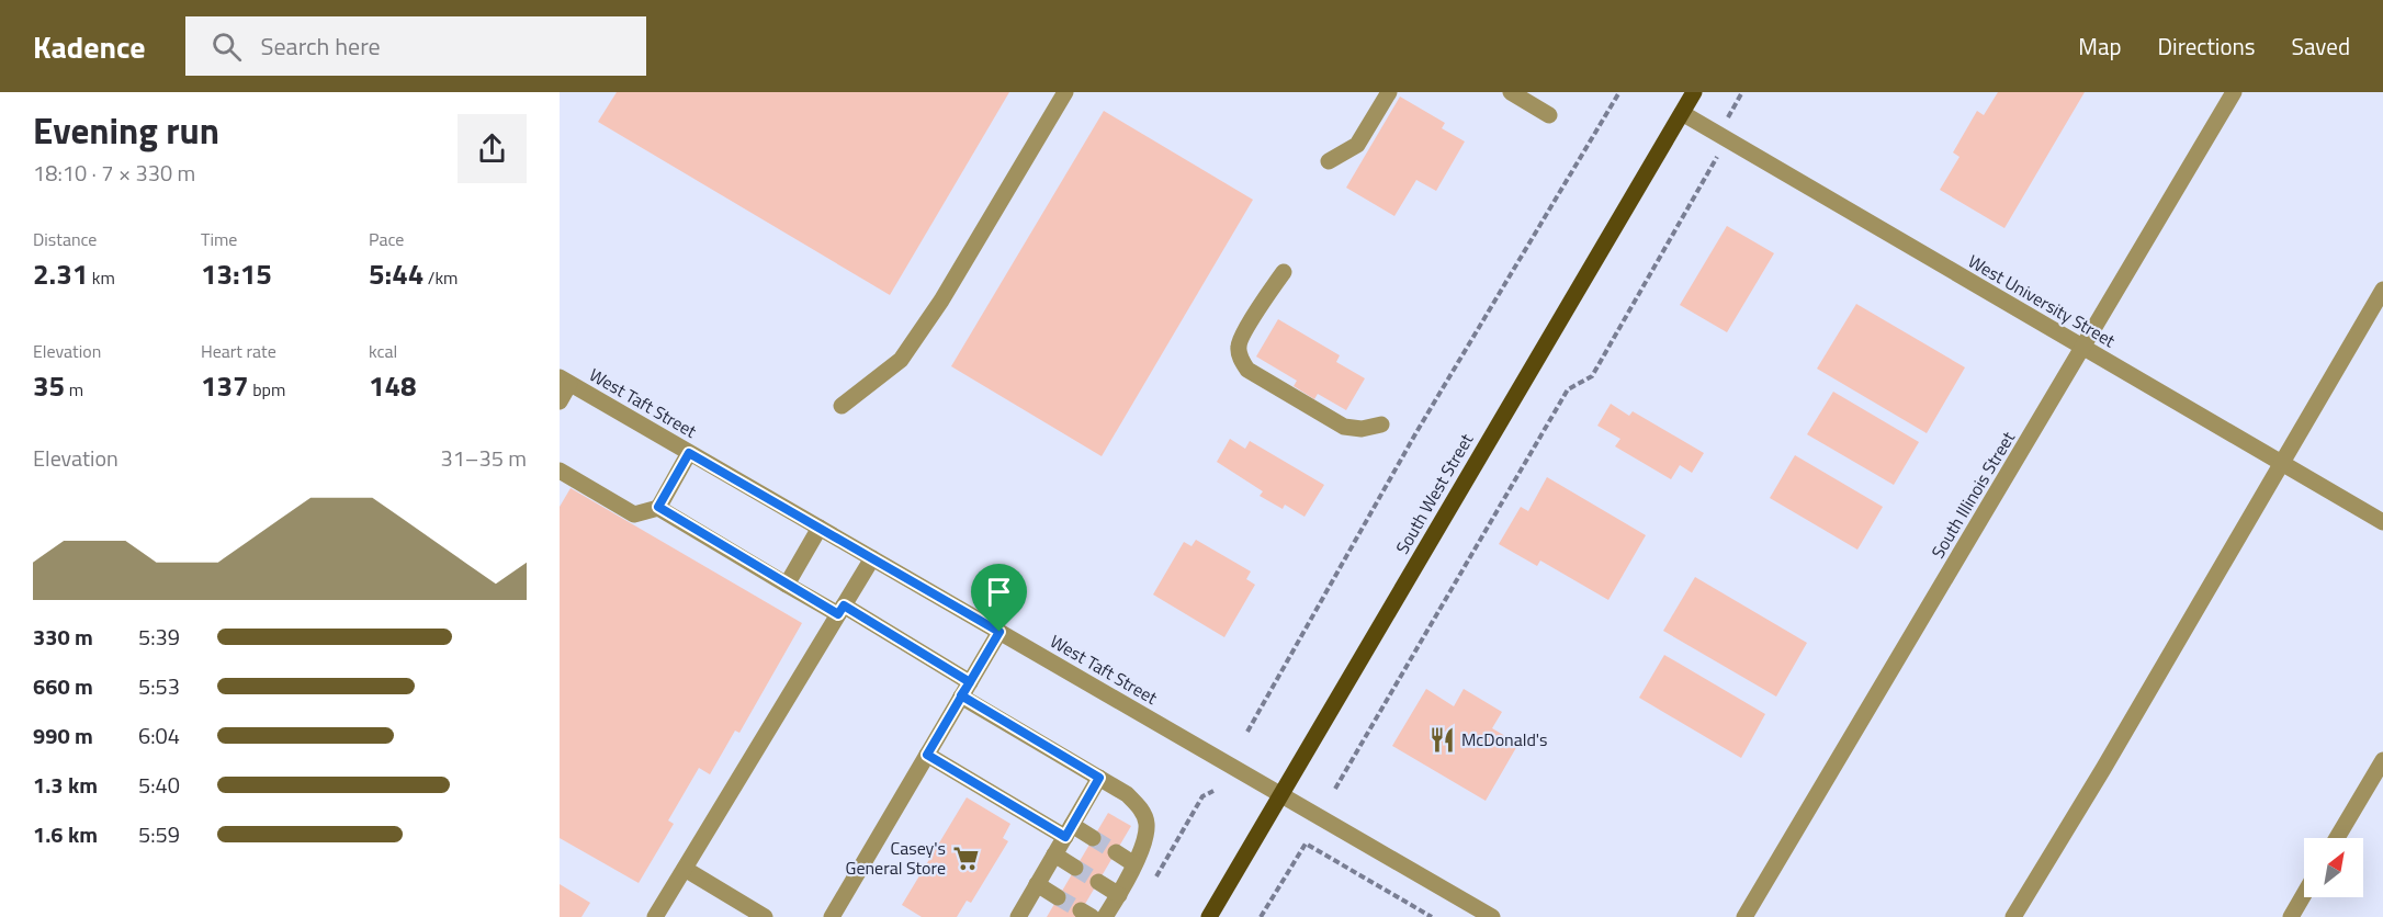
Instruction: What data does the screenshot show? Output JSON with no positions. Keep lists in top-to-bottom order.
{
  "streets": {
    "main road": ["South West Street"],
    "street": ["West University Street", "West Taft Street", "South Illinois Street"]
  },
  "crossings": [
    ["West University Street", "South West Street"],
    ["West University Street", "South Illinois Street"],
    ["West Taft Street", "South West Street"]
  ],
  "places": {
    "restaurant": ["McDonald's"],
    "supermarket": ["Casey's General Store"]
  },
  "north": "top right",
  "page": {
    "header": "Kadence",
    "search": "Search here",
    "nav": ["Map", "Directions", "Saved"],
    "heading": ["Evening run", "18:10 · 7 × 330 m"],
    "stats": [
      ["Distance", "2.31 km"],
      ["Time", "13:15"],
      ["Pace", "5:44 /km"],
      ["Elevation", "35 m"],
      ["Heart rate", "137 bpm"],
      ["kcal", "148"]
    ],
    "chart": ["Elevation", "31–35 m"],
    "list": [
      {
        "name": "330 m",
        "note": "5:39"
      },
      {
        "name": "660 m",
        "note": "5:53"
      },
      {
        "name": "990 m",
        "note": "6:04"
      },
      {
        "name": "1.3 km",
        "note": "5:40"
      },
      {
        "name": "1.6 km",
        "note": "5:59"
      }
    ]
  }
}
